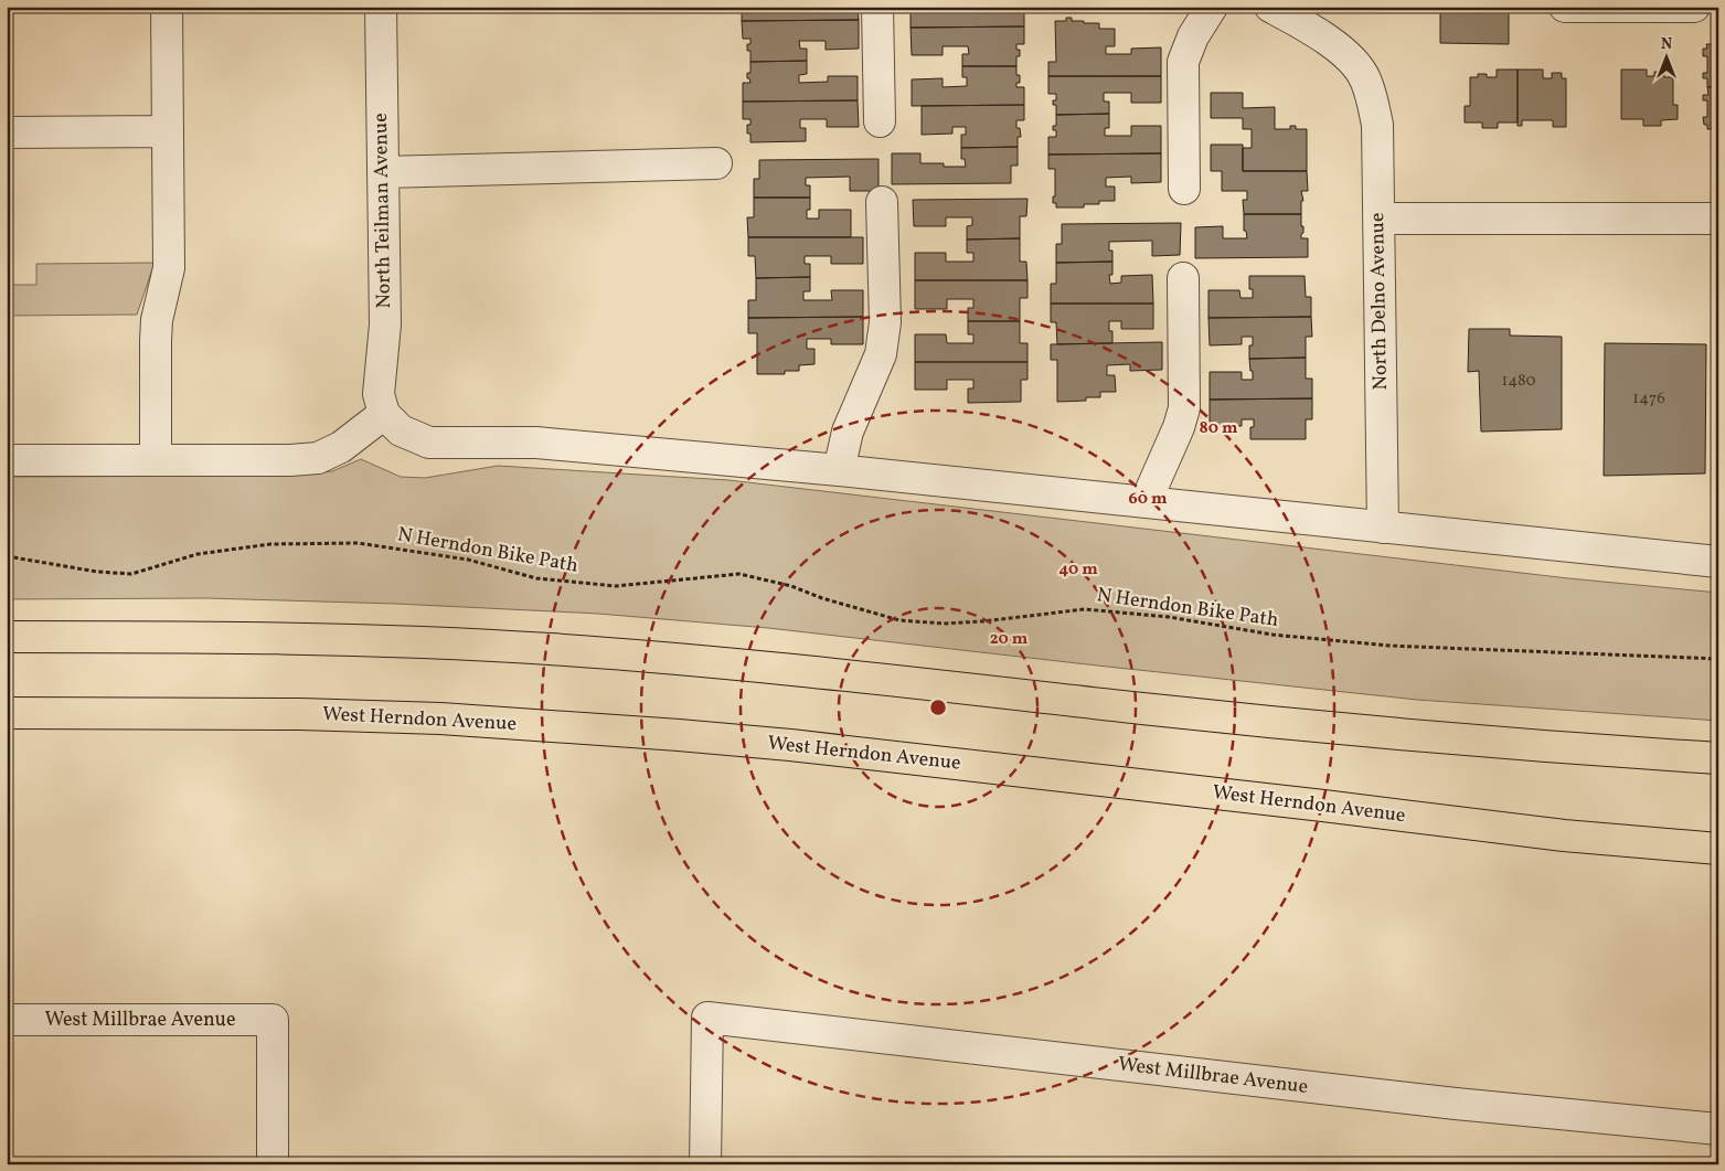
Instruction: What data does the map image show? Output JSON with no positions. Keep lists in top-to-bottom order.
{
  "streets": {
    "main road": ["West Herndon Avenue"],
    "street": ["North Teilman Avenue", "North Delno Avenue", "West Millbrae Avenue"],
    "path": ["N Herndon Bike Path"]
  },
  "house_numbers": ["1480", "1476"],
  "north": "top",
  "rings": [
    "80 m",
    "60 m",
    "40 m",
    "20 m"
  ]
}
